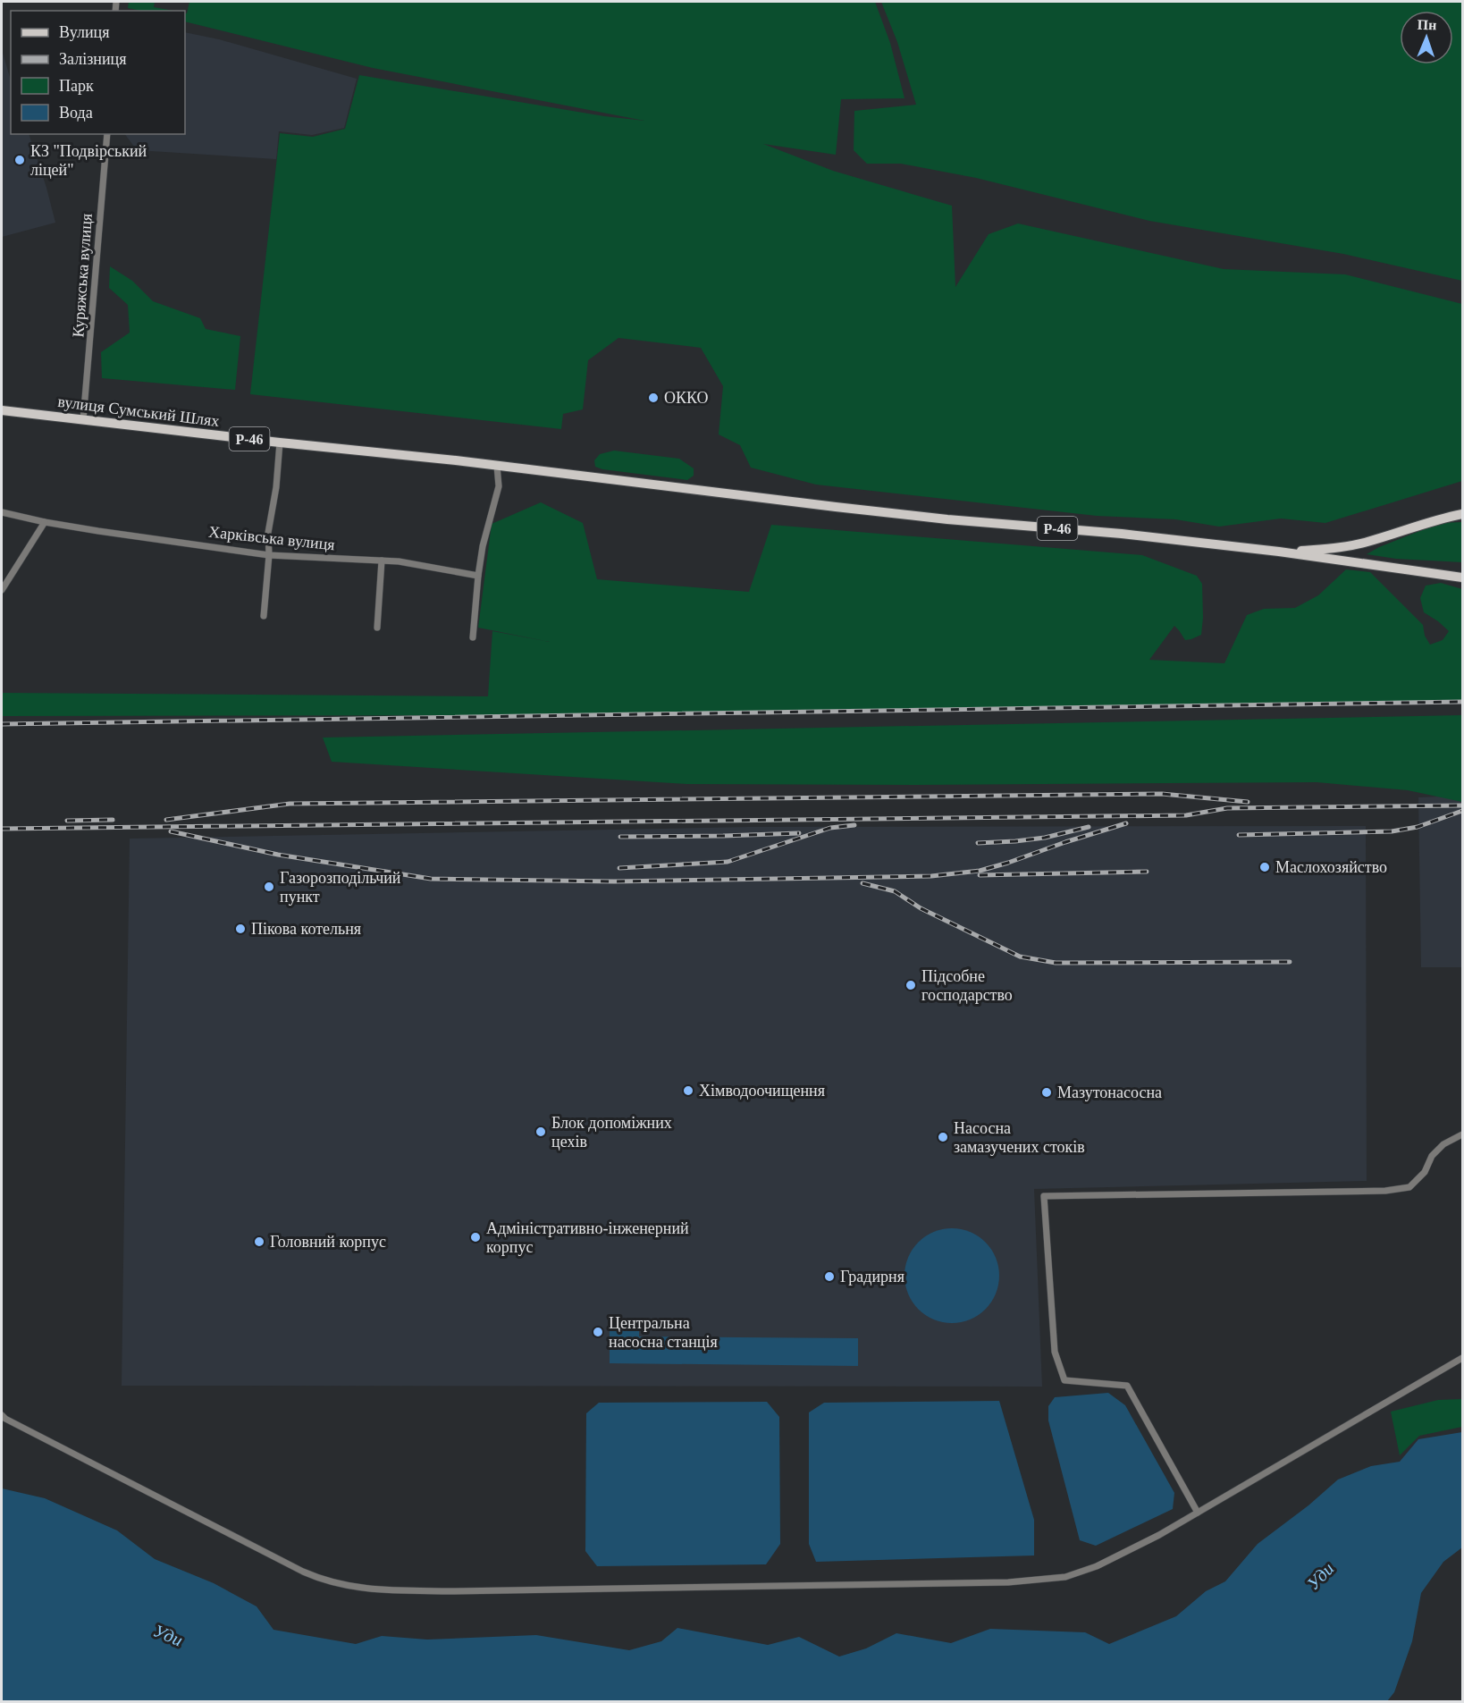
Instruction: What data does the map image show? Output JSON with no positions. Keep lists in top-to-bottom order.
{
  "streets": {
    "main road": ["вулиця Сумський Шлях", "Р-46"],
    "street": ["Куряжська вулиця", "Харківська вулиця"]
  },
  "crossings": [
    ["Куряжська вулиця", "вулиця Сумський Шлях"],
    ["вулиця Сумський Шлях", "Р-46"]
  ],
  "water": ["Уди"],
  "places": [
    "КЗ \"Подвірський ліцей\"",
    "ОККО",
    "Маслохозяйство",
    "Газорозподільчий пункт",
    "Пікова котельня",
    "Підсобне господарство",
    "Хімводоочищення",
    "Мазутонасосна",
    "Блок допоміжних цехів",
    "Насосна замазучених стоків",
    "Адміністративно-інженерний корпус",
    "Головний корпус",
    "Градирня",
    "Центральна насосна станція"
  ],
  "legend": [
    "Вулиця",
    "Залізниця",
    "Парк",
    "Вода"
  ],
  "north": "top"
}
